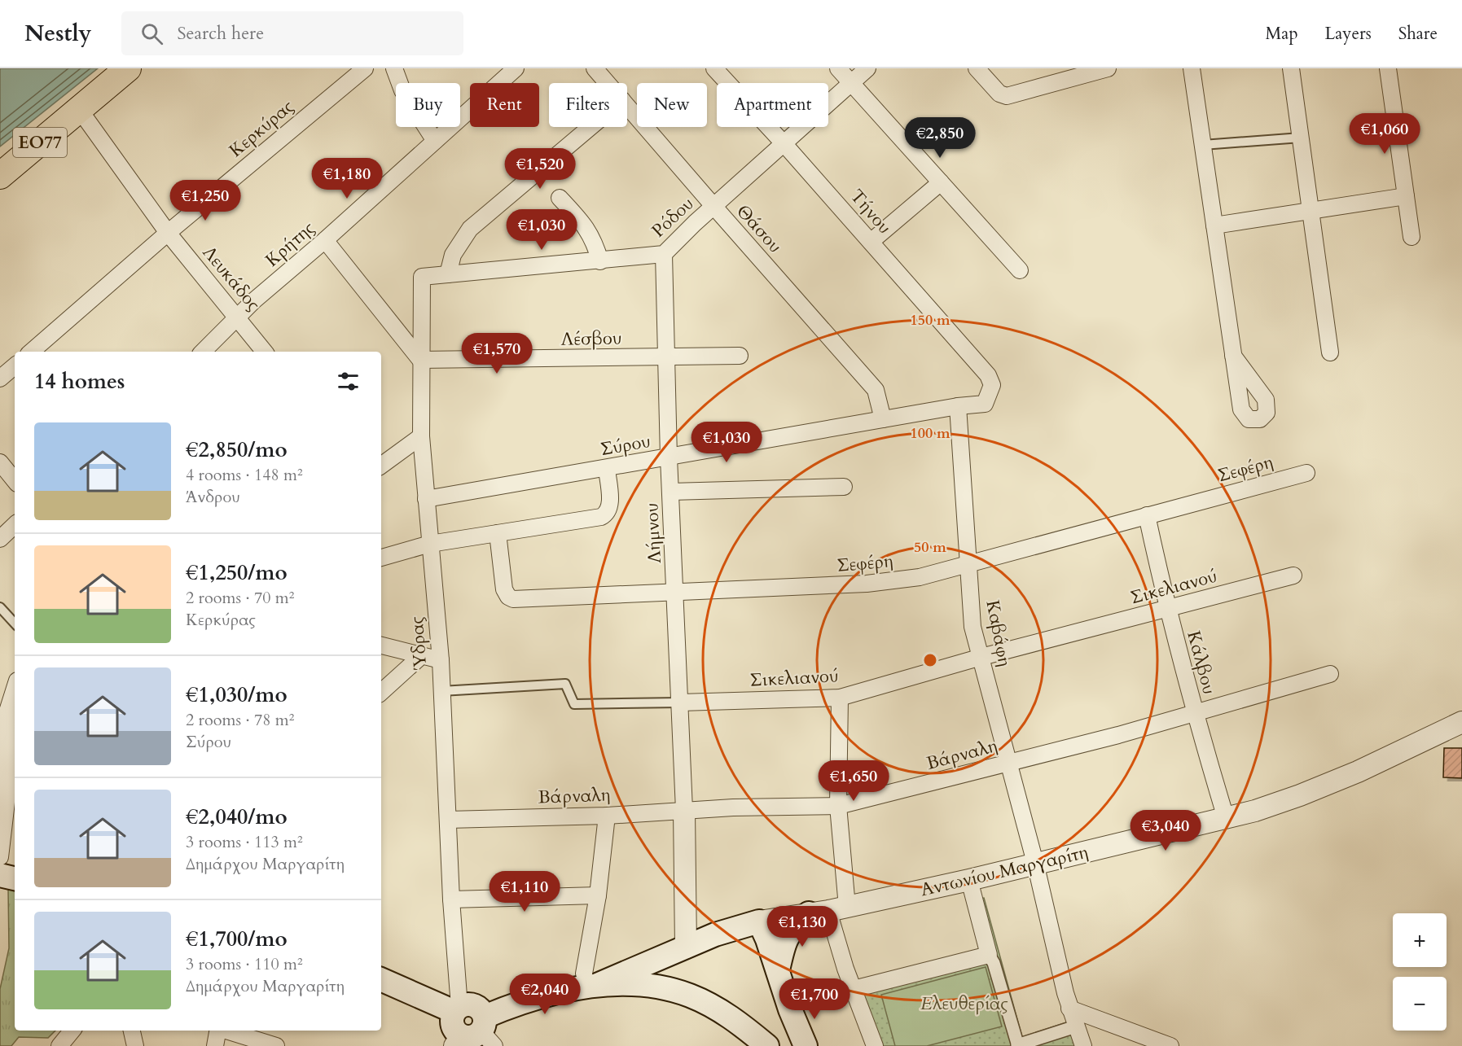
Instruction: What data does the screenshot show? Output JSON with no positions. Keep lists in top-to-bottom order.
{
  "streets": {
    "main road": ["ΕΟ77", "Αντωνίου Μαργαρίτη"],
    "street": [
      "Κερκύρας",
      "Τήνου",
      "Ρόδου",
      "Θάσου",
      "Κρήτης",
      "Λευκάδος",
      "Λέσβου",
      "Σύρου",
      "Σεφέρη",
      "Λήμνου",
      "Σικελιανού",
      "Καβάφη",
      "Ύδρας",
      "Κάλβου",
      "Βάρναλη"
    ]
  },
  "crossings": [
    ["Κερκύρας", "Λευκάδος"],
    ["ΕΟ77", "Λευκάδος"],
    ["Τήνου", "Ρόδου"],
    ["Τήνου", "Σύρου"],
    ["Ρόδου", "Θάσου"],
    ["Ρόδου", "Λήμνου"],
    ["Ρόδου", "Ύδρας"],
    ["Θάσου", "Σύρου"],
    ["Κρήτης", "Λευκάδος"],
    ["Λέσβου", "Λήμνου"],
    ["Λέσβου", "Ύδρας"],
    ["Σύρου", "Λήμνου"],
    ["Σύρου", "Καβάφη"],
    ["Σύρου", "Ύδρας"],
    ["Σεφέρη", "Λήμνου"],
    ["Σεφέρη", "Καβάφη"],
    ["Σεφέρη", "Κάλβου"],
    ["Λήμνου", "Σικελιανού"],
    ["Λήμνου", "Βάρναλη"],
    ["Σικελιανού", "Καβάφη"],
    ["Σικελιανού", "Ύδρας"],
    ["Σικελιανού", "Κάλβου"],
    ["Καβάφη", "Βάρναλη"],
    ["Καβάφη", "Αντωνίου Μαργαρίτη"],
    ["Ύδρας", "Βάρναλη"],
    ["Κάλβου", "Βάρναλη"],
    ["Κάλβου", "Αντωνίου Μαργαρίτη"]
  ],
  "parks": ["Ελευθερίας"],
  "page": {
    "header": "Nestly",
    "search": "Search here",
    "nav": ["Map", "Layers", "Share"],
    "chip": [
      "Buy",
      "Rent",
      "Filters",
      "New",
      "Apartment"
    ],
    "price": [
      "€1,060",
      "€2,850",
      "€1,520",
      "€1,180",
      "€1,250",
      "€1,030",
      "€1,570",
      "€1,030",
      "€1,650",
      "€3,040",
      "€1,110",
      "€1,130",
      "€2,040",
      "€1,700"
    ],
    "heading": "14 homes",
    "list": [
      {
        "name": "€2,850/mo",
        "note": "4 rooms · 148 m² · Άνδρου"
      },
      {
        "name": "€1,250/mo",
        "note": "2 rooms · 70 m² · Κερκύρας"
      },
      {
        "name": "€1,030/mo",
        "note": "2 rooms · 78 m² · Σύρου"
      },
      {
        "name": "€2,040/mo",
        "note": "3 rooms · 113 m² · Δημάρχου Μαργαρίτη"
      },
      {
        "name": "€1,700/mo",
        "note": "3 rooms · 110 m² · Δημάρχου Μαργαρίτη"
      }
    ],
    "map_buttons": ["+", "−"]
  },
  "rings": ["150 m", "100 m", "50 m"]
}
